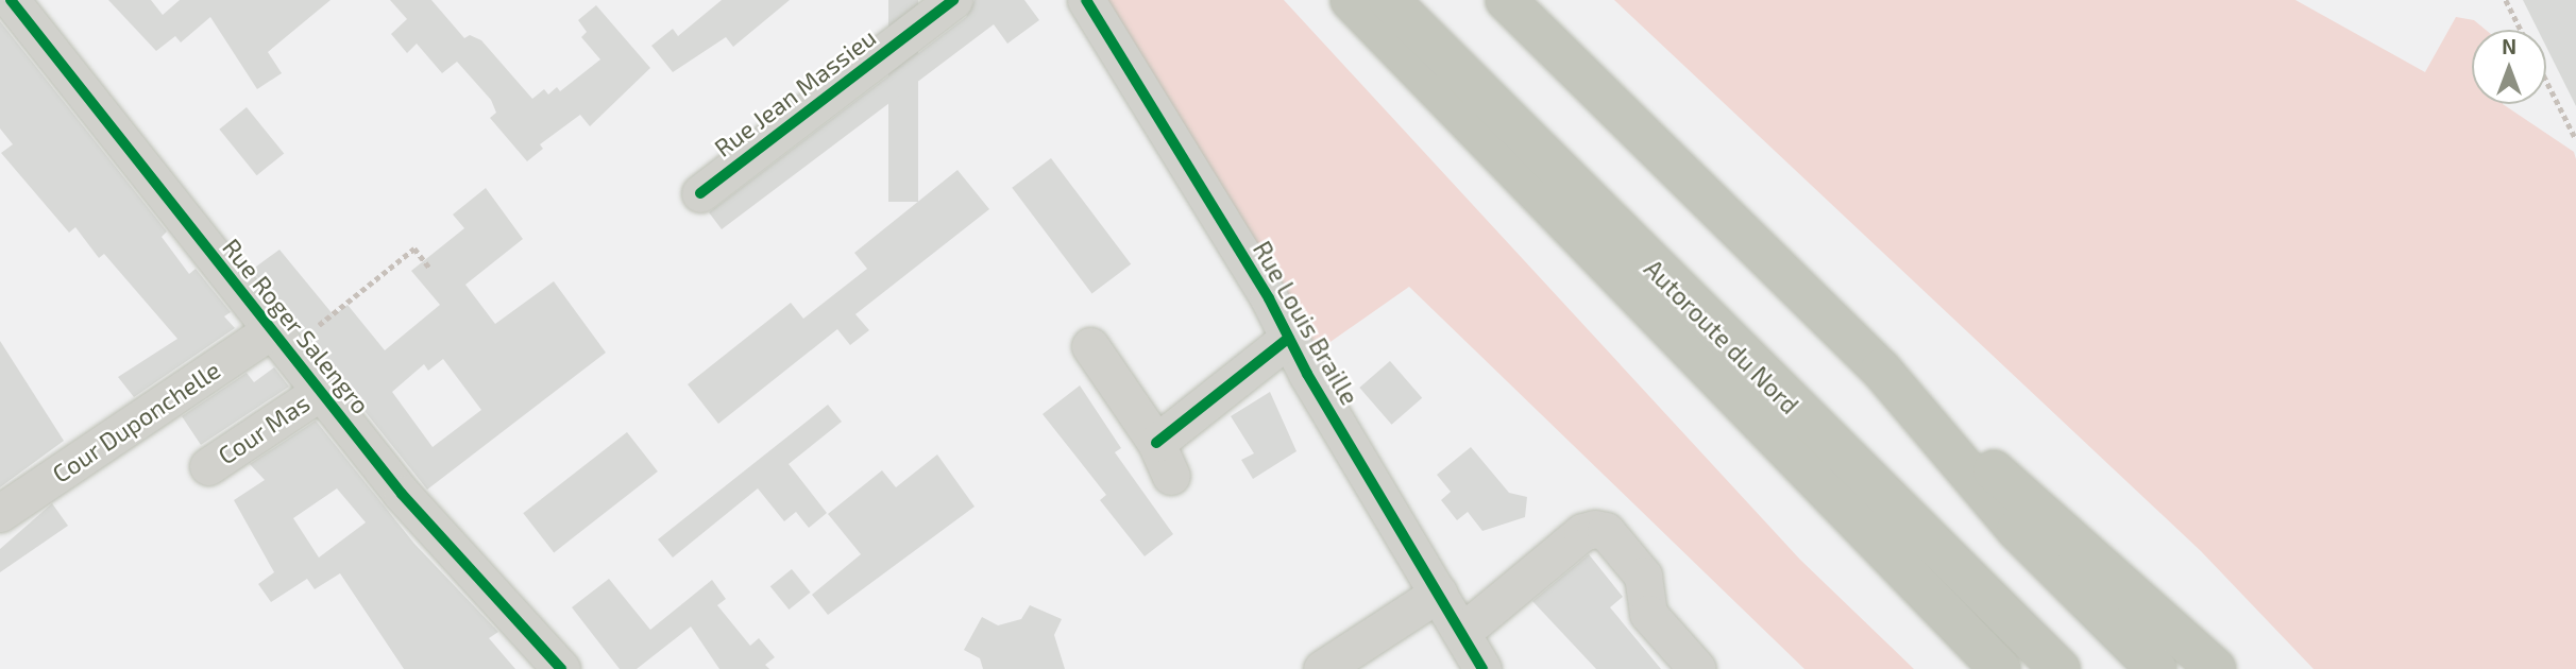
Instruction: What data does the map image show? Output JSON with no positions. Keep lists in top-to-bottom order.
{
  "streets": {
    "highway": ["Autoroute du Nord"],
    "street": [
      "Rue Jean Massieu",
      "Rue Louis Braille",
      "Rue Roger Salengro",
      "Cour Duponchelle",
      "Cour Mas"
    ]
  },
  "crossings": [
    ["Rue Roger Salengro", "Cour Duponchelle"],
    ["Rue Roger Salengro", "Cour Mas"]
  ],
  "north": "top"
}
